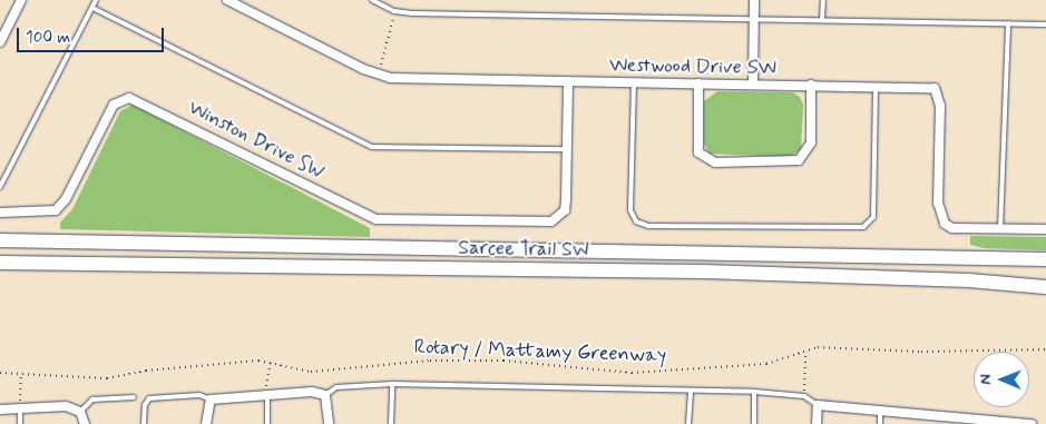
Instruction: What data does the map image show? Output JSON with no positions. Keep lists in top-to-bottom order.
{
  "streets": {
    "highway": ["Sarcee Trail SW"],
    "street": ["Westwood Drive SW", "Winston Drive SW"],
    "path": ["Rotary / Mattamy Greenway"]
  },
  "scale_bar": "100 m",
  "north": "left"
}
